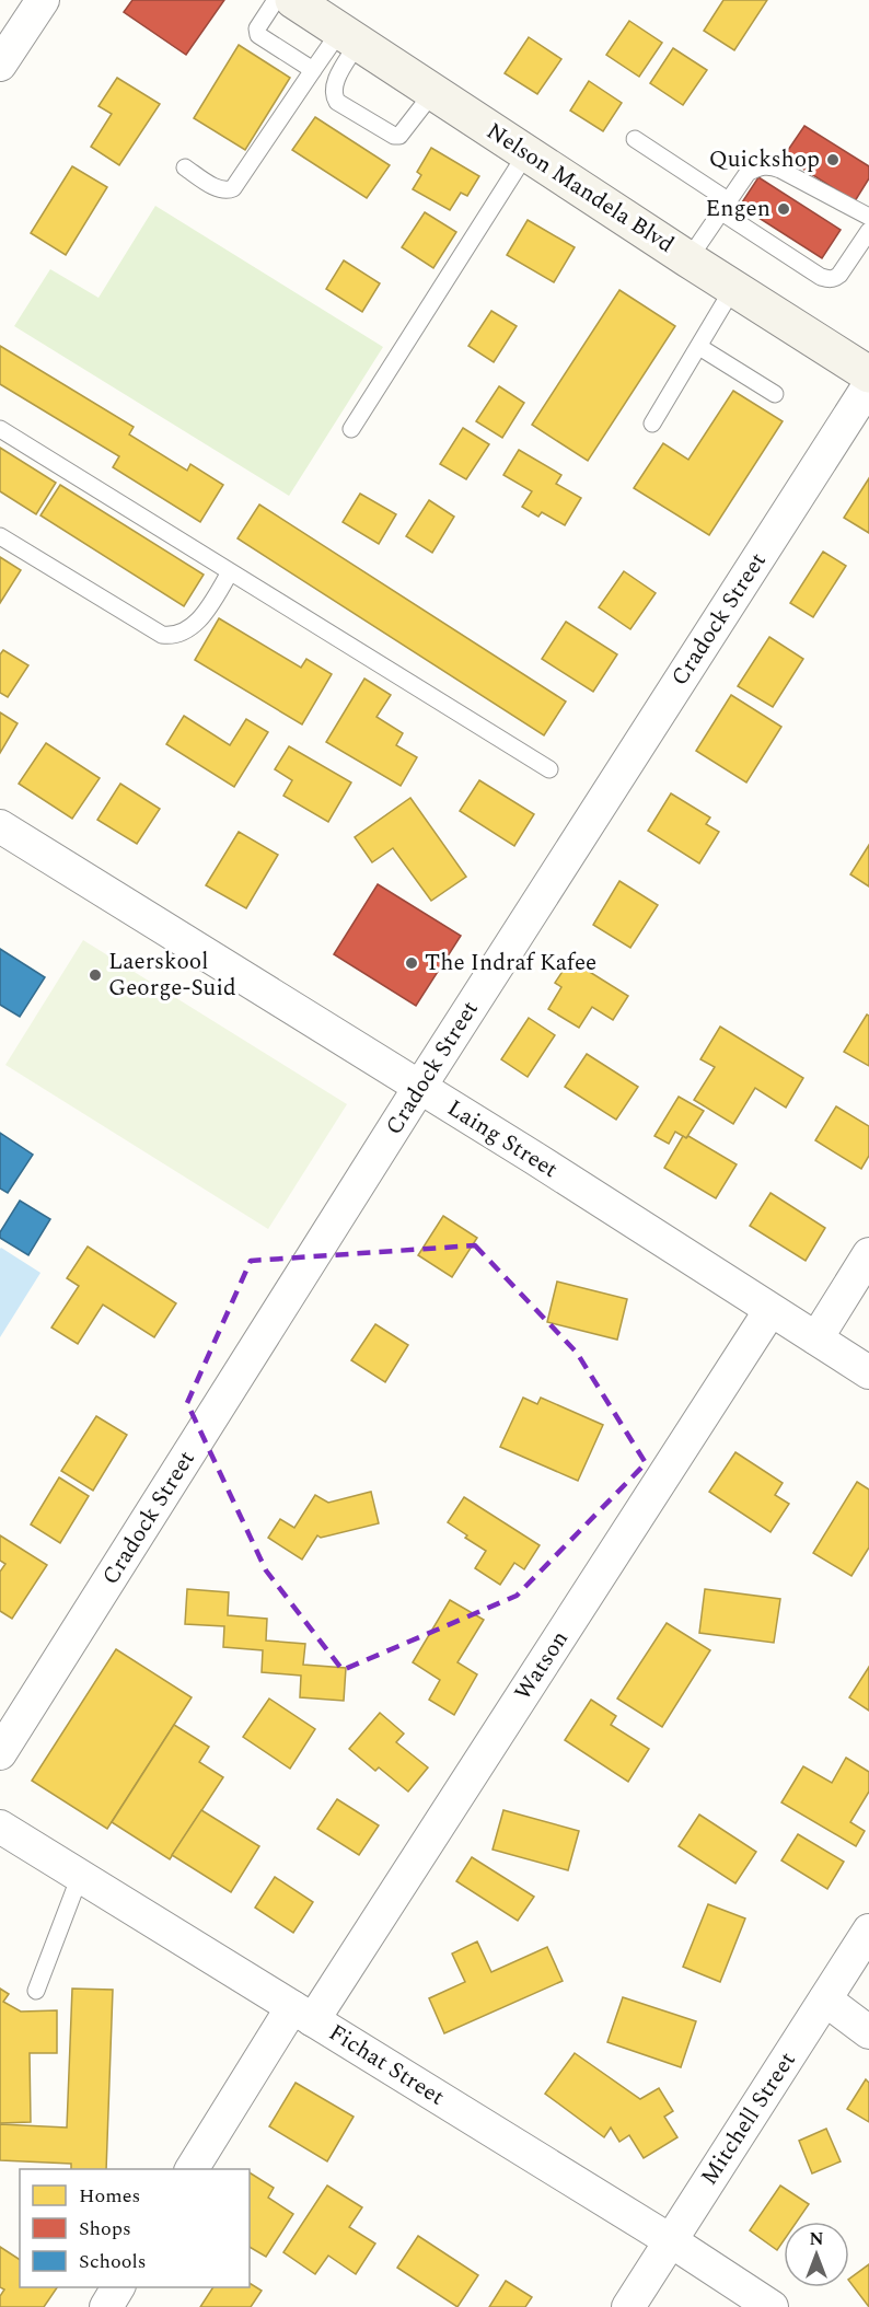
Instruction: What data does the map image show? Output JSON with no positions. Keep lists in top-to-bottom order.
{
  "streets": {
    "street": [
      "Nelson Mandela Blvd",
      "Cradock Street",
      "Laing Street",
      "Watson",
      "Fichat Street",
      "Mitchell Street"
    ]
  },
  "crossings": [
    ["Cradock Street", "Laing Street"],
    ["Laing Street", "Watson"],
    ["Watson", "Fichat Street"],
    ["Fichat Street", "Mitchell Street"]
  ],
  "places": [
    "Quickshop",
    "Engen",
    "The Indraf Kafee",
    "Laerskool George-Suid"
  ],
  "legend": ["Homes", "Shops", "Schools"],
  "north": "top"
}
